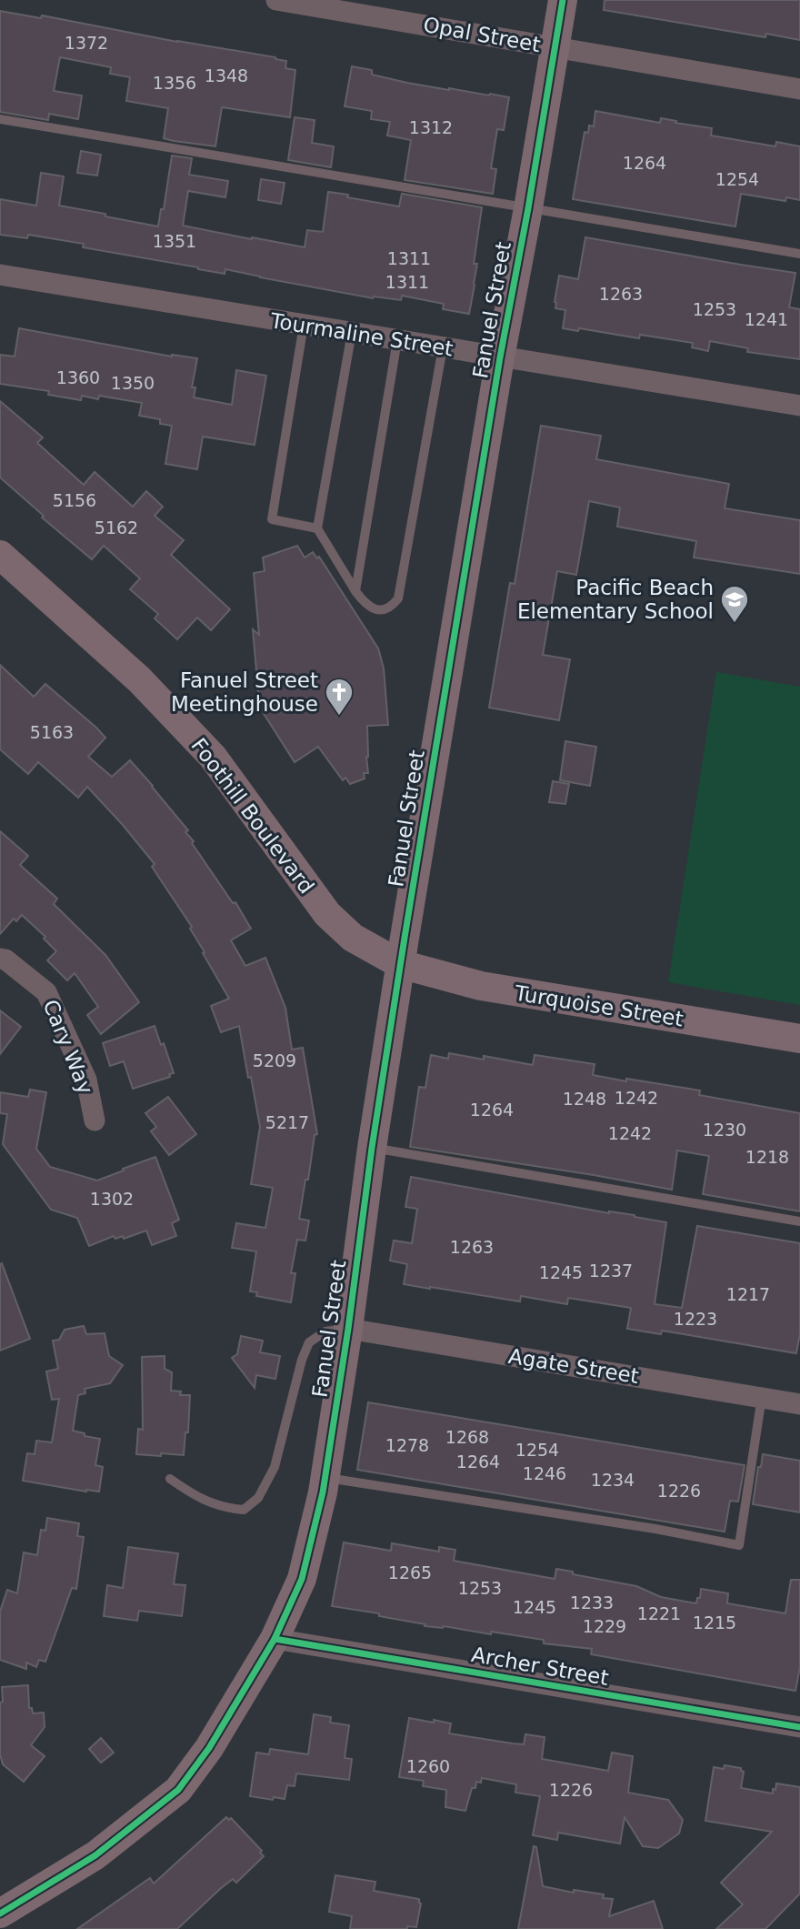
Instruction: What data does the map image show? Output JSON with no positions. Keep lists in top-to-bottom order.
{
  "streets": {
    "street": [
      "Opal Street",
      "Fanuel Street",
      "Tourmaline Street",
      "Foothill Boulevard",
      "Turquoise Street",
      "Cary Way",
      "Agate Street",
      "Archer Street"
    ]
  },
  "crossings": [
    ["Opal Street", "Fanuel Street"],
    ["Fanuel Street", "Tourmaline Street"],
    ["Fanuel Street", "Foothill Boulevard"],
    ["Fanuel Street", "Turquoise Street"],
    ["Fanuel Street", "Agate Street"],
    ["Fanuel Street", "Archer Street"],
    ["Foothill Boulevard", "Turquoise Street"]
  ],
  "places": {
    "school or university": ["Pacific Beach Elementary School"],
    "church": ["Fanuel Street Meetinghouse"]
  },
  "house_numbers": [
    "1372",
    "1348",
    "1356",
    "1312",
    "1264",
    "1254",
    "1351",
    "1311",
    "1311",
    "1263",
    "1253",
    "1241",
    "1360",
    "1350",
    "5156",
    "5162",
    "5163",
    "5209",
    "1242",
    "1248",
    "1264",
    "5217",
    "1230",
    "1242",
    "1218",
    "1302",
    "1263",
    "1237",
    "1245",
    "1217",
    "1223",
    "1268",
    "1278",
    "1254",
    "1264",
    "1246",
    "1234",
    "1226",
    "1265",
    "1253",
    "1233",
    "1245",
    "1221",
    "1215",
    "1229",
    "1260",
    "1226"
  ]
}
